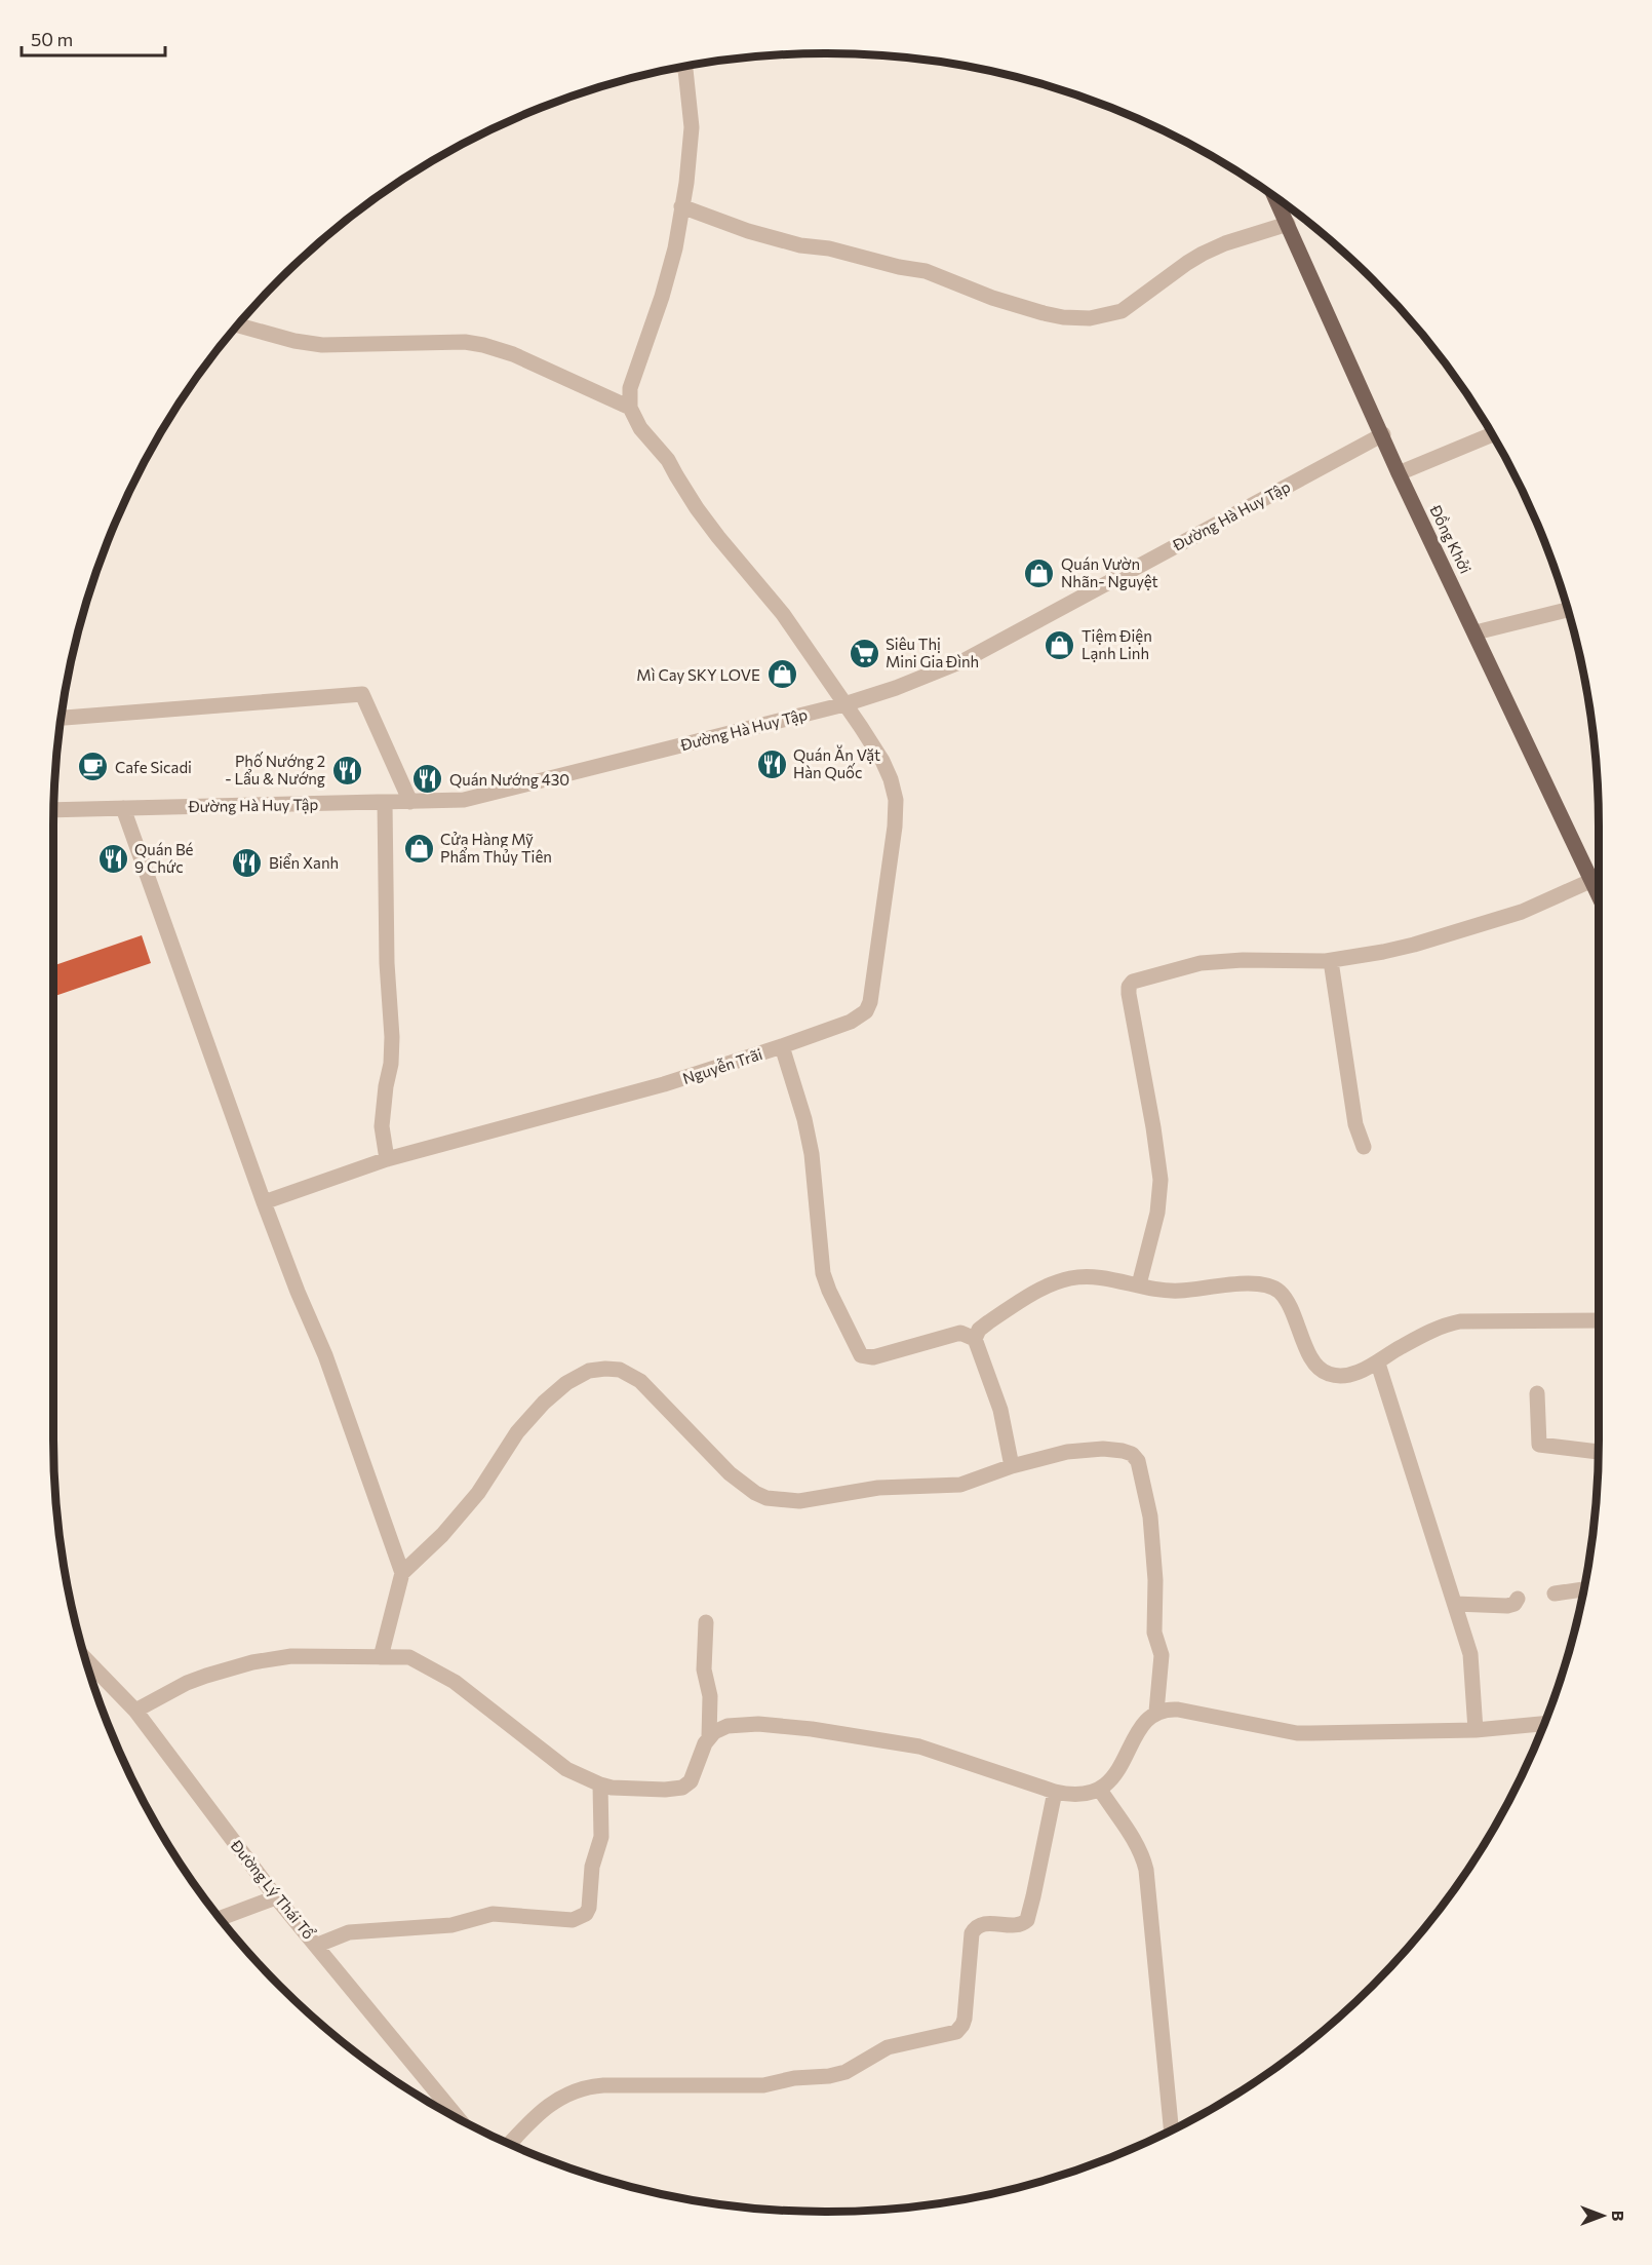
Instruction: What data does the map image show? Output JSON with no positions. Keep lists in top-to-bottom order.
{
  "streets": {
    "main road": ["Đồng Khởi"],
    "street": ["Đường Hà Huy Tập", "Nguyễn Trãi", "Đường Lý Thái Tổ"]
  },
  "crossings": [
    ["Đường Hà Huy Tập", "Đồng Khởi"],
    ["Đường Hà Huy Tập", "Nguyễn Trãi"]
  ],
  "places": {
    "shop": [
      "Quán Vườn Nhãn- Nguyệt",
      "Tiệm Điện Lạnh Linh",
      "Mì Cay SKY LOVE",
      "Cửa Hàng Mỹ Phẩm Thủy Tiên"
    ],
    "supermarket": ["Siêu Thị Mini Gia Đình"],
    "restaurant": [
      "Quán Ăn Vặt Hàn Quốc",
      "Phố Nướng 2 - Lẩu & Nướng",
      "Quán Nướng 430",
      "Quán Bé 9 Chức",
      "Biển Xanh"
    ],
    "cafe": ["Cafe Sicadi"]
  },
  "scale_bar": "50 m",
  "north": "right"
}
